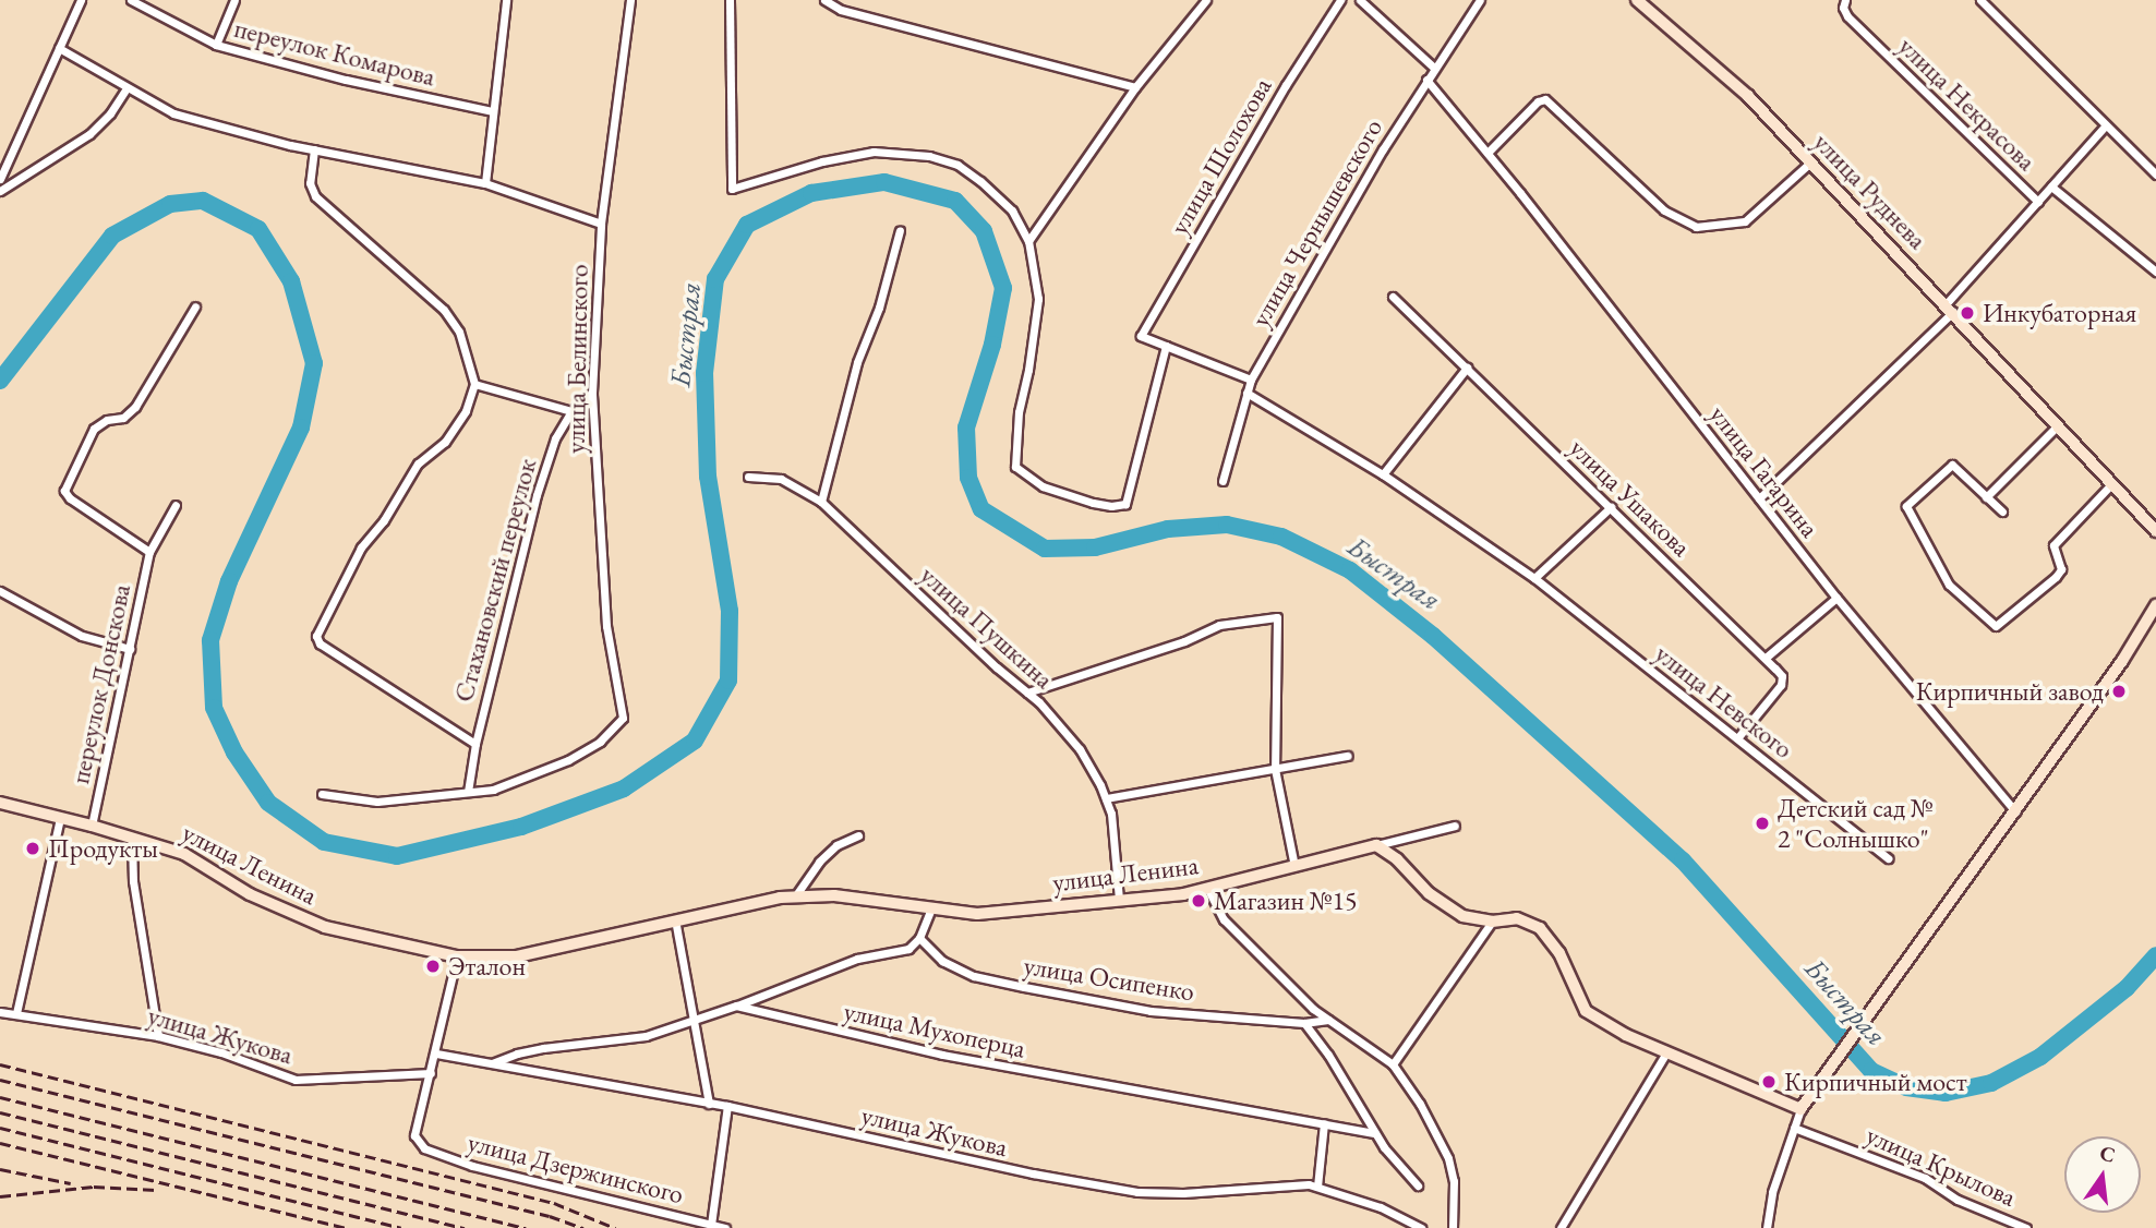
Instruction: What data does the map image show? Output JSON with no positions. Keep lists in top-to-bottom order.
{
  "streets": {
    "street": [
      "переулок Комарова",
      "улица Некрасова",
      "улица Шолохова",
      "улица Руднева",
      "улица Чернышевского",
      "улица Белинского",
      "улица Гагарина",
      "улица Ушакова",
      "Стахановский переулок",
      "улица Пушкина",
      "переулок Донскова",
      "улица Невского",
      "улица Ленина",
      "улица Осипенко",
      "улица Мухоперца",
      "улица Жукова",
      "улица Крылова",
      "улица Дзержинского"
    ]
  },
  "crossings": [
    ["улица Чернышевского", "улица Гагарина"],
    ["улица Чернышевского", "улица Невского"],
    ["улица Белинского", "Стахановский переулок"],
    ["улица Ушакова", "улица Невского"],
    ["улица Пушкина", "улица Ленина"],
    ["переулок Донскова", "улица Ленина"],
    ["переулок Донскова", "улица Жукова"],
    ["улица Жукова", "улица Дзержинского"]
  ],
  "water": ["Быстрая"],
  "places": [
    "Инкубаторная",
    "Кирпичный завод",
    "Детский сад № 2 \"Солнышко\"",
    "Продукты",
    "Магазин №15",
    "Эталон",
    "Кирпичный мост"
  ],
  "north": "top"
}
